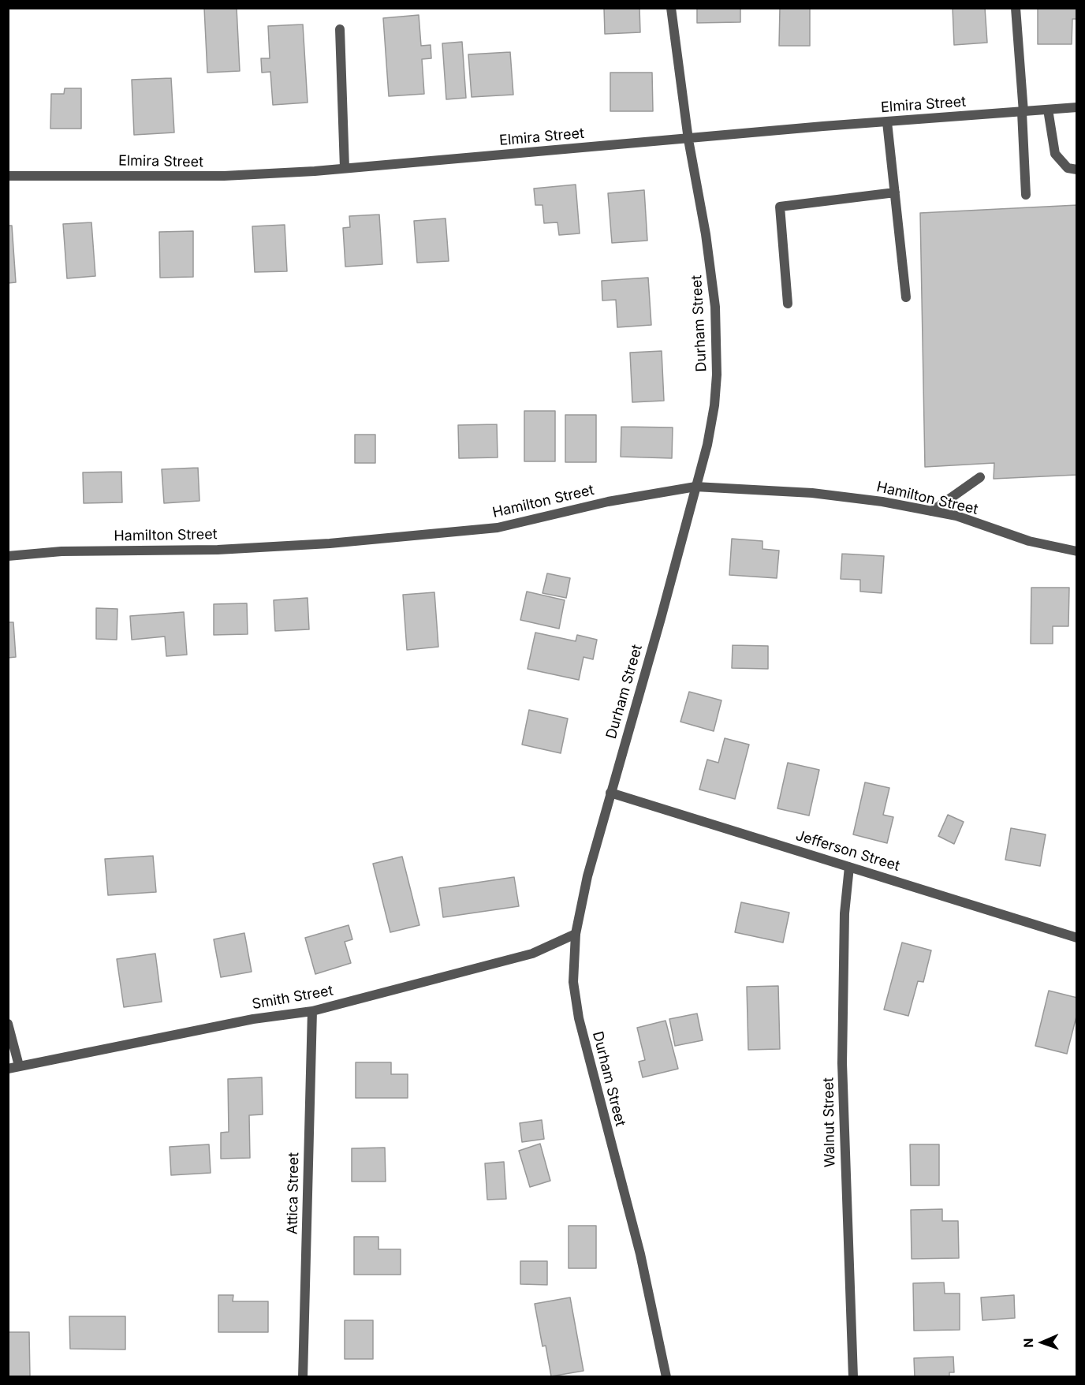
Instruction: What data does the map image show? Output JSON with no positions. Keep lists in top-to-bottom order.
{
  "streets": {
    "street": [
      "Elmira Street",
      "Durham Street",
      "Hamilton Street",
      "Jefferson Street",
      "Smith Street",
      "Walnut Street",
      "Attica Street"
    ]
  },
  "crossings": [
    ["Elmira Street", "Durham Street"],
    ["Durham Street", "Hamilton Street"],
    ["Durham Street", "Jefferson Street"],
    ["Durham Street", "Smith Street"],
    ["Jefferson Street", "Walnut Street"],
    ["Smith Street", "Attica Street"]
  ],
  "north": "left"
}
